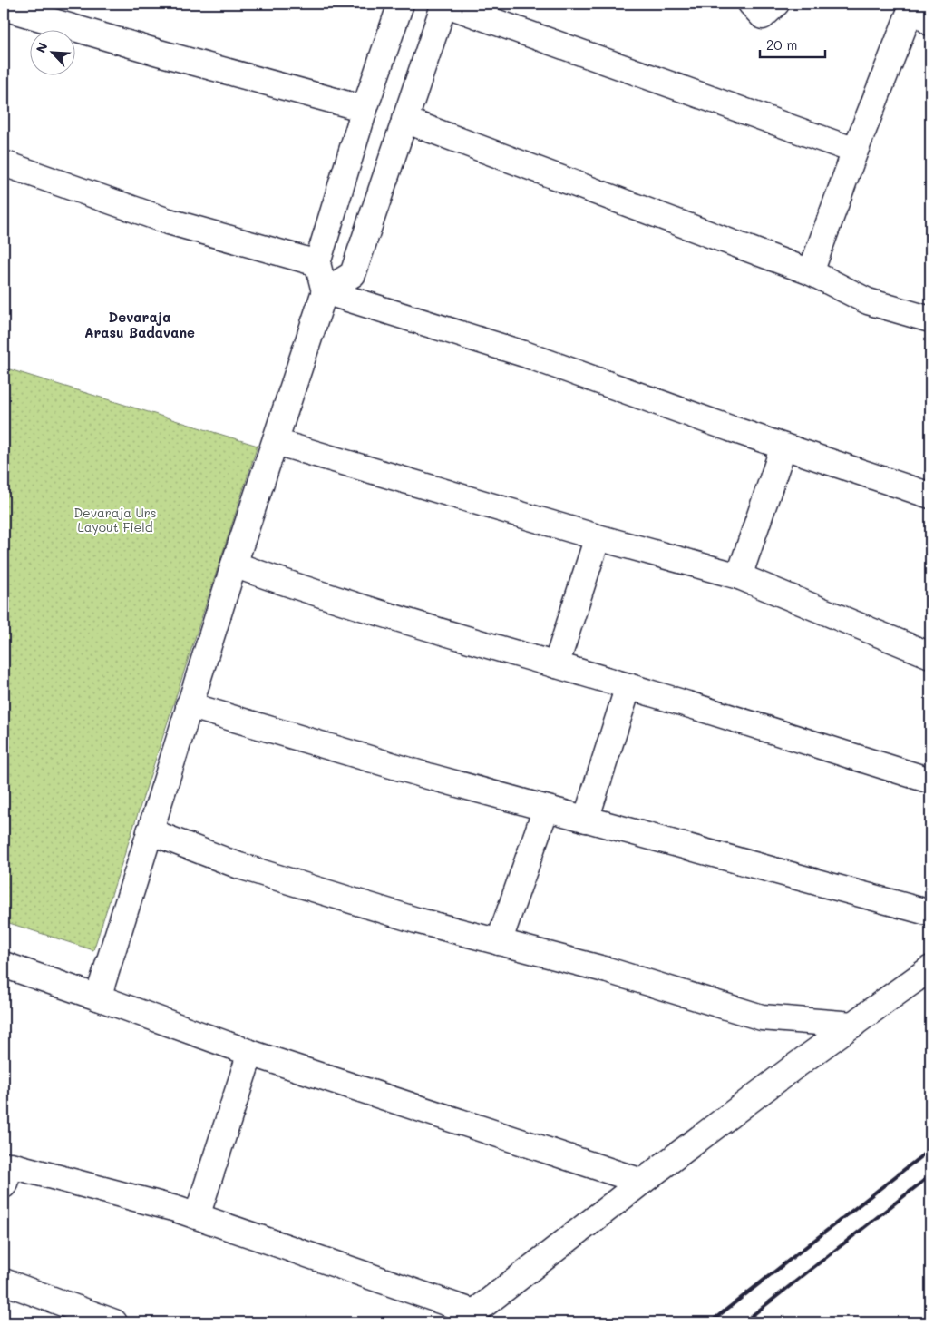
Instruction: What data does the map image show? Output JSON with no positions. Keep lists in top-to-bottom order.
{
  "districts": ["Devaraja Arasu Badavane"],
  "parks": ["Devaraja Urs Layout Field"],
  "scale_bar": "20 m",
  "north": "top left"
}
